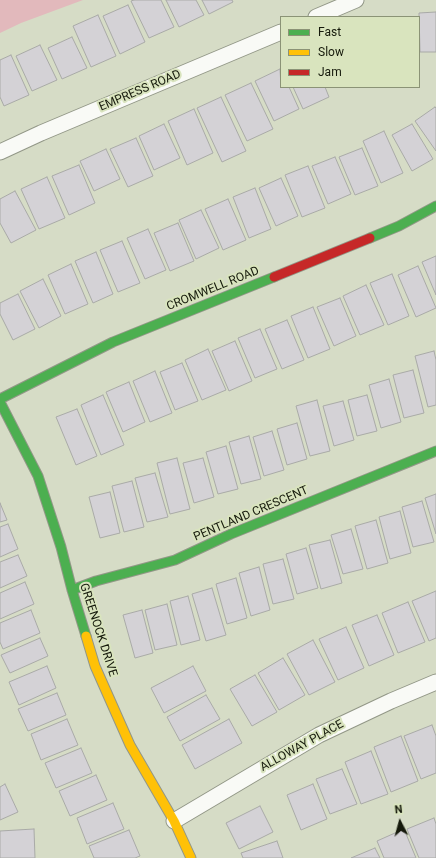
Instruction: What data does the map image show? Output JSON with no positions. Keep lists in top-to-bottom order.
{
  "streets": {
    "street": [
      "EMPRESS ROAD",
      "CROMWELL ROAD",
      "PENTLAND CRESCENT",
      "GREENOCK DRIVE",
      "ALLOWAY PLACE"
    ]
  },
  "crossings": [
    ["PENTLAND CRESCENT", "GREENOCK DRIVE"],
    ["GREENOCK DRIVE", "ALLOWAY PLACE"]
  ],
  "legend": ["Fast", "Slow", "Jam"],
  "north": "top"
}
